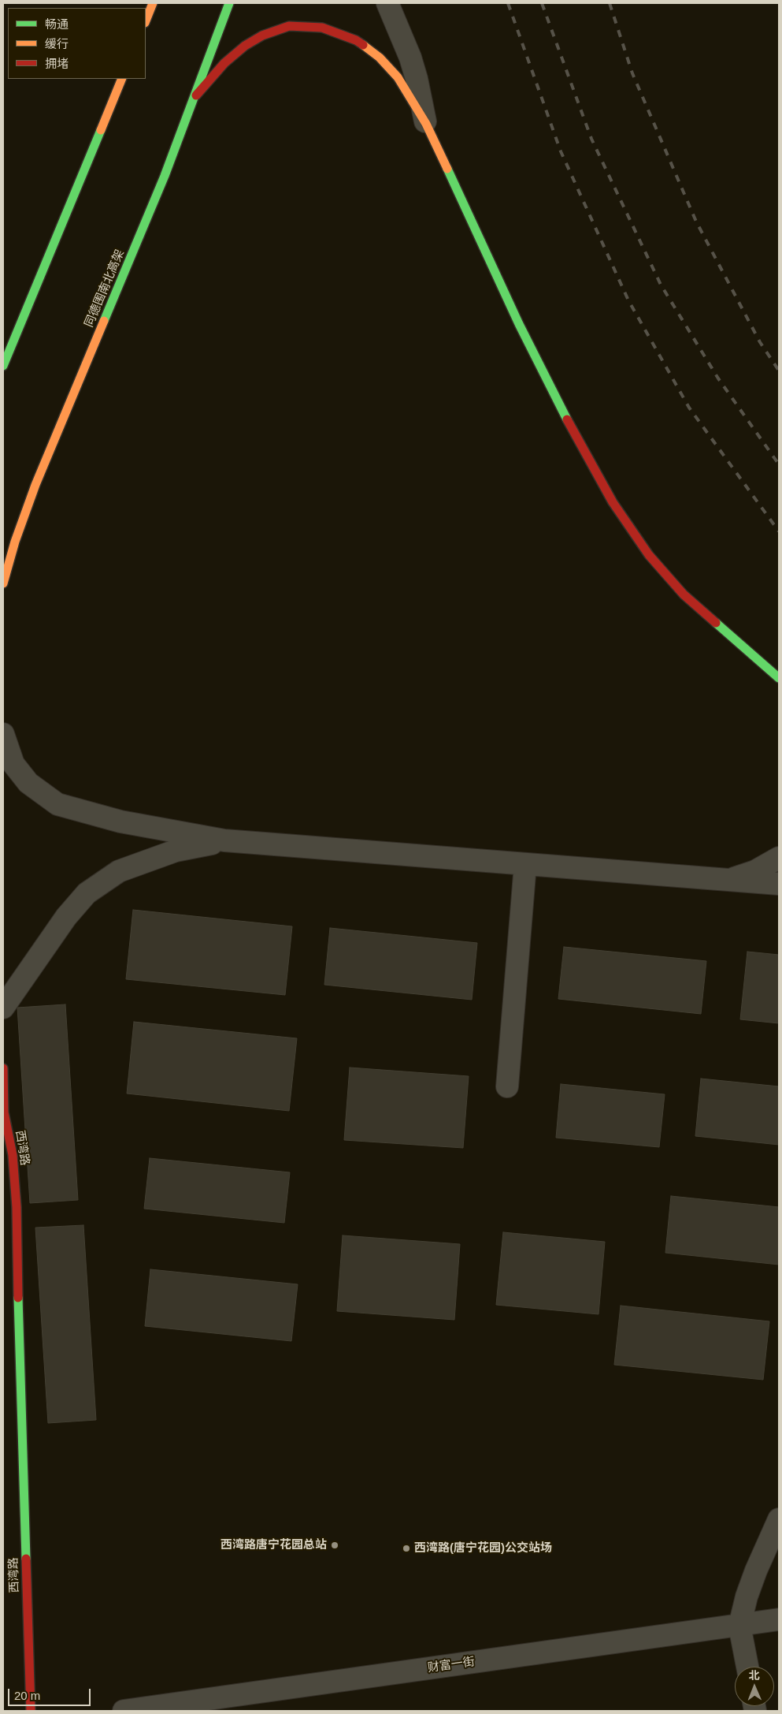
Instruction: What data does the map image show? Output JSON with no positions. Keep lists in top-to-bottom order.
{
  "streets": {
    "main road": ["同德围南北高架", "西湾路"],
    "street": ["财富一街"]
  },
  "places": ["西湾路唐宁花园总站", "西湾路(唐宁花园)公交站场"],
  "legend": ["畅通", "缓行", "拥堵"],
  "scale_bar": "20 m",
  "north": "top"
}
